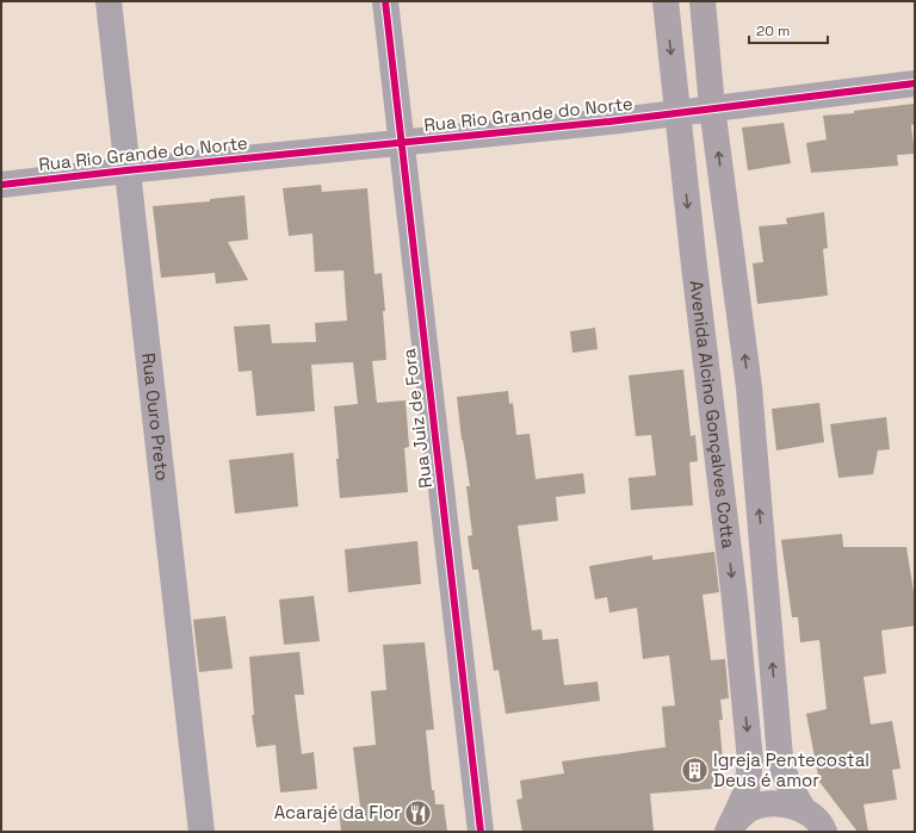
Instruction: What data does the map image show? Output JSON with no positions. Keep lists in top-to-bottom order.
{
  "streets": {
    "main road": ["Avenida Alcino Gonçalves Cotta"],
    "street": ["Rua Rio Grande do Norte", "Rua Ouro Preto", "Rua Juiz de Fora"]
  },
  "crossings": [
    ["Rua Rio Grande do Norte", "Avenida Alcino Gonçalves Cotta"],
    ["Rua Rio Grande do Norte", "Rua Ouro Preto"],
    ["Rua Rio Grande do Norte", "Rua Juiz de Fora"]
  ],
  "places": {
    "building": ["Igreja Pentecostal Deus é amor"],
    "restaurant": ["Acarajé da Flor"]
  },
  "scale_bar": "20 m"
}
